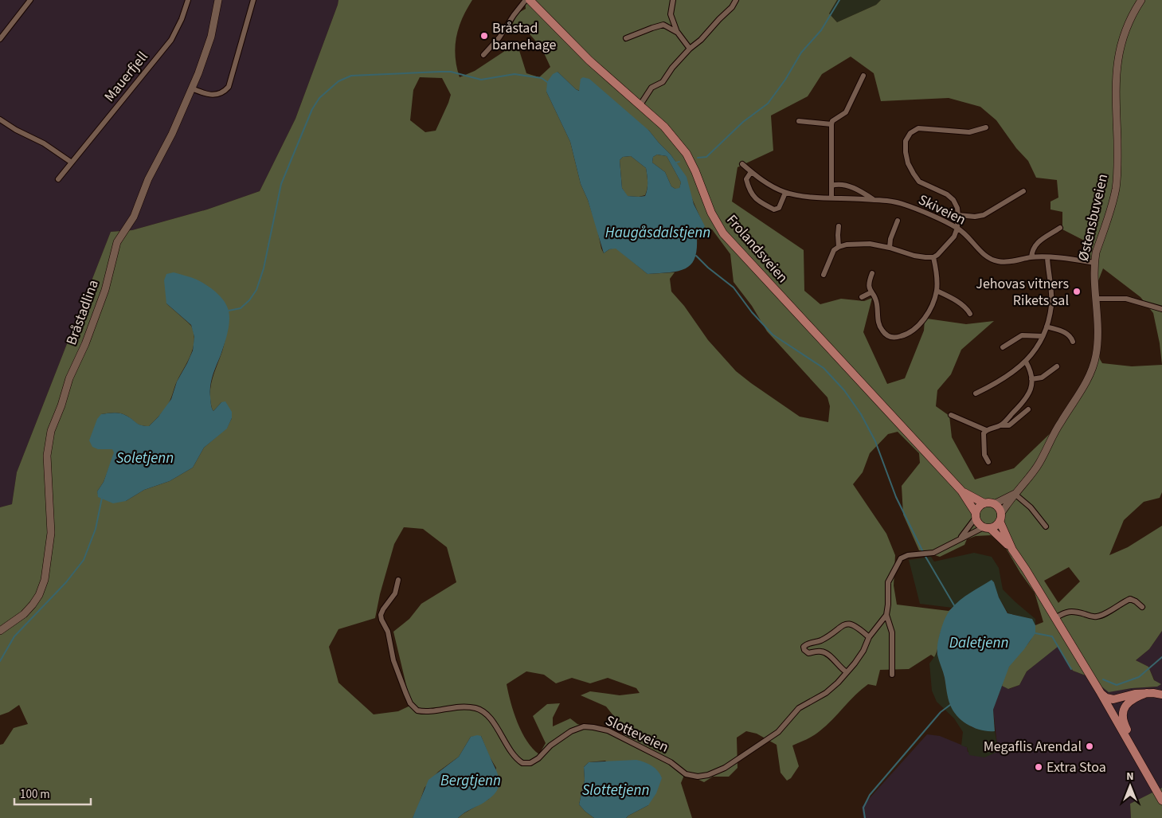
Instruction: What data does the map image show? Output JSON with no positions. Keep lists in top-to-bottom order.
{
  "streets": {
    "main road": ["Østensbuveien", "Frolandsveien", "Bråstadlina"],
    "street": ["Mauerfjell", "Skiveien", "Slotteveien"]
  },
  "crossings": [
    ["Skiveien", "Østensbuveien"],
    ["Østensbuveien", "Frolandsveien"]
  ],
  "water": [
    "Haugåsdalstjenn",
    "Soletjenn",
    "Daletjenn",
    "Bergtjenn",
    "Slottetjenn"
  ],
  "places": [
    "Bråstad barnehage",
    "Jehovas vitners Rikets sal",
    "Megaflis Arendal",
    "Extra Stoa"
  ],
  "scale_bar": "100 m",
  "north": "top"
}
